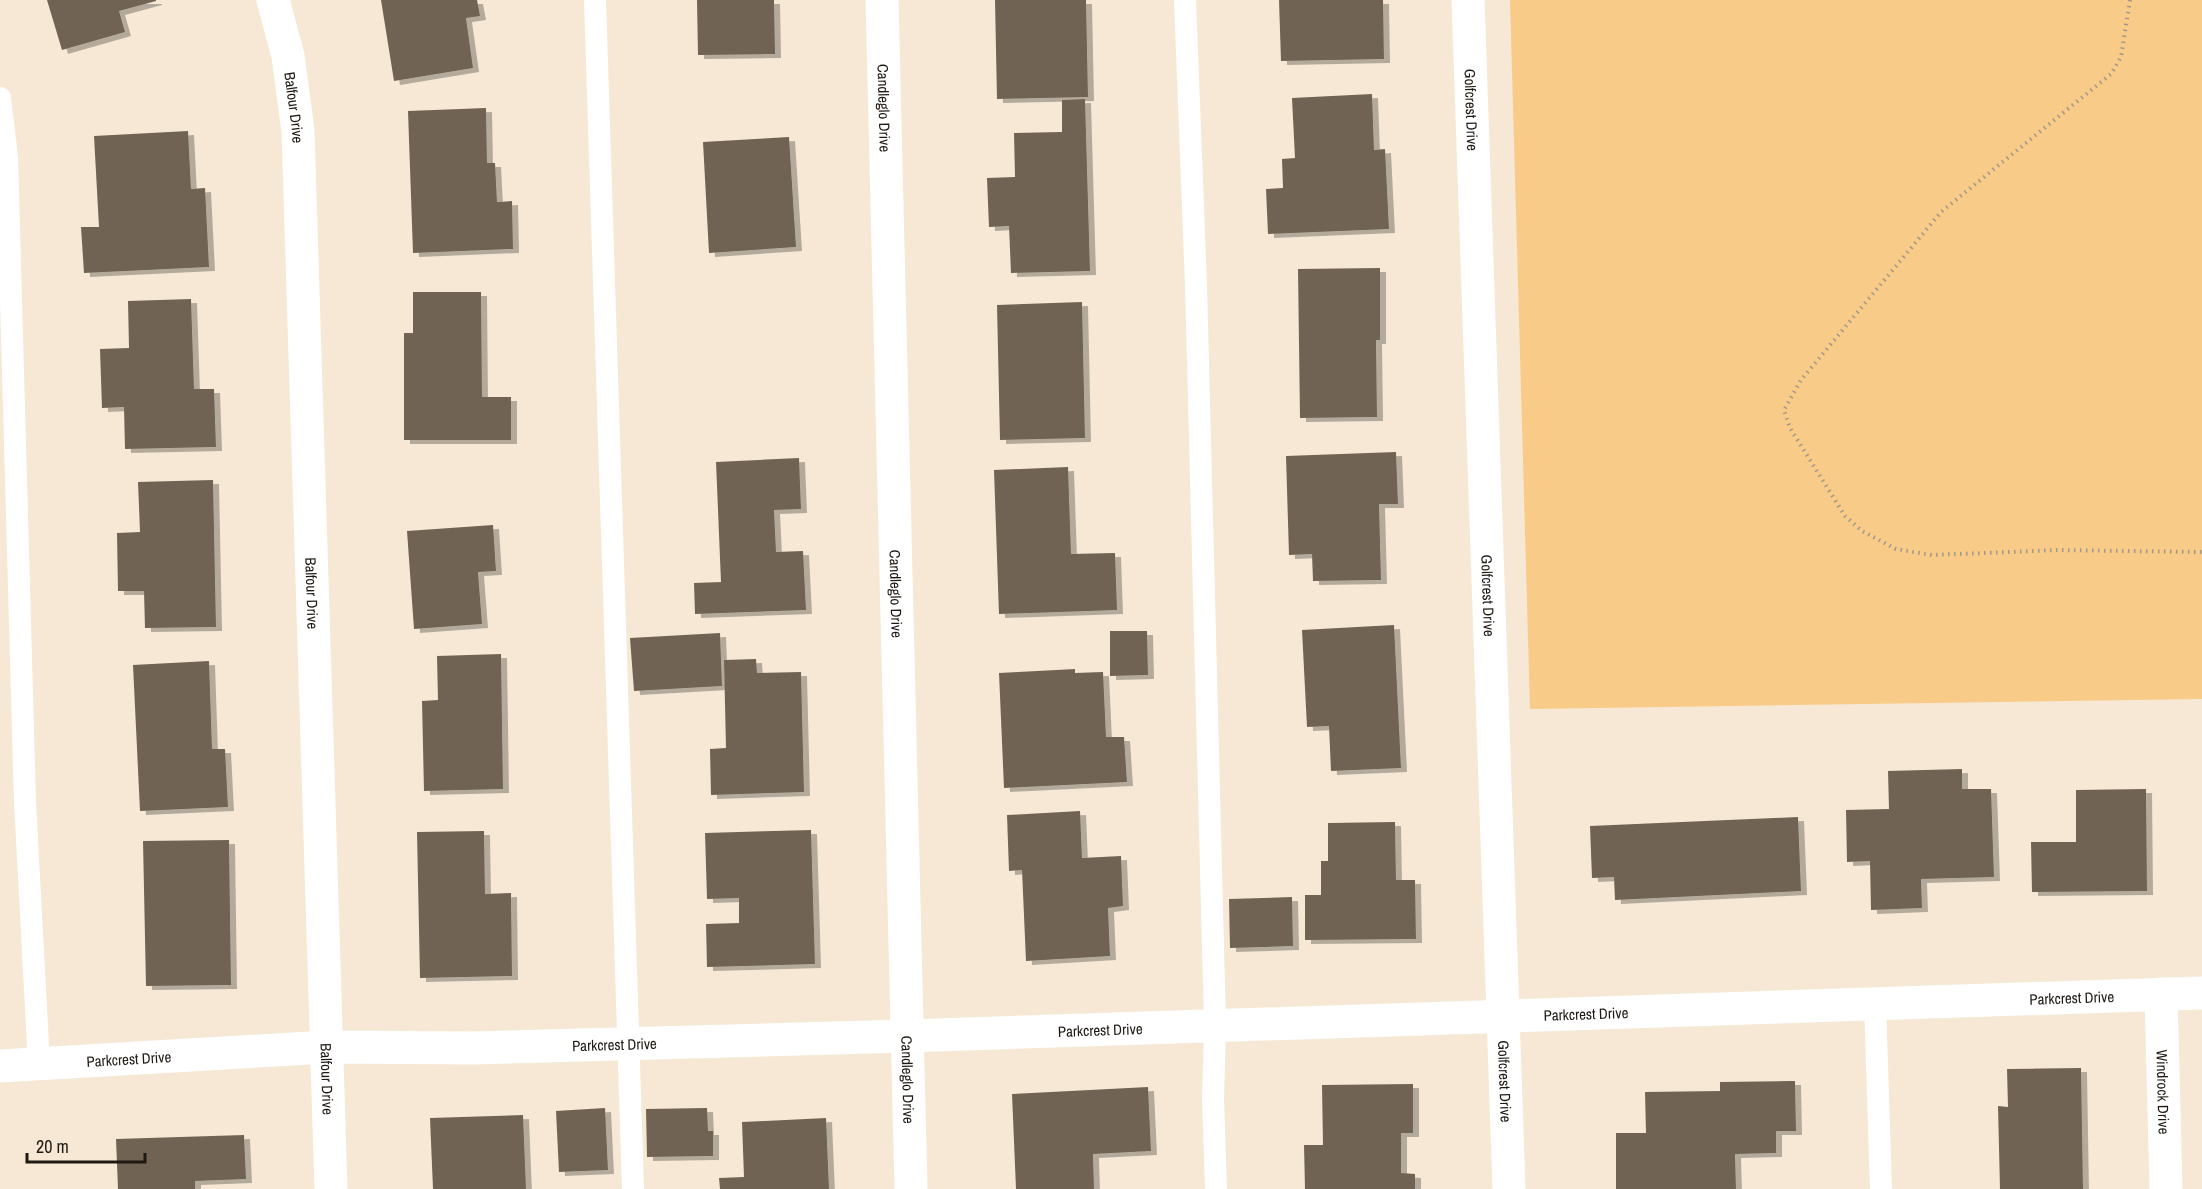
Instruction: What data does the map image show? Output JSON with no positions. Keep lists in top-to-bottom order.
{
  "streets": {
    "street": [
      "Balfour Drive",
      "Candleglo Drive",
      "Golfcrest Drive",
      "Parkcrest Drive",
      "Windrock Drive"
    ]
  },
  "crossings": [
    ["Balfour Drive", "Parkcrest Drive"],
    ["Candleglo Drive", "Parkcrest Drive"],
    ["Golfcrest Drive", "Parkcrest Drive"],
    ["Parkcrest Drive", "Windrock Drive"]
  ],
  "scale_bar": "20 m"
}
